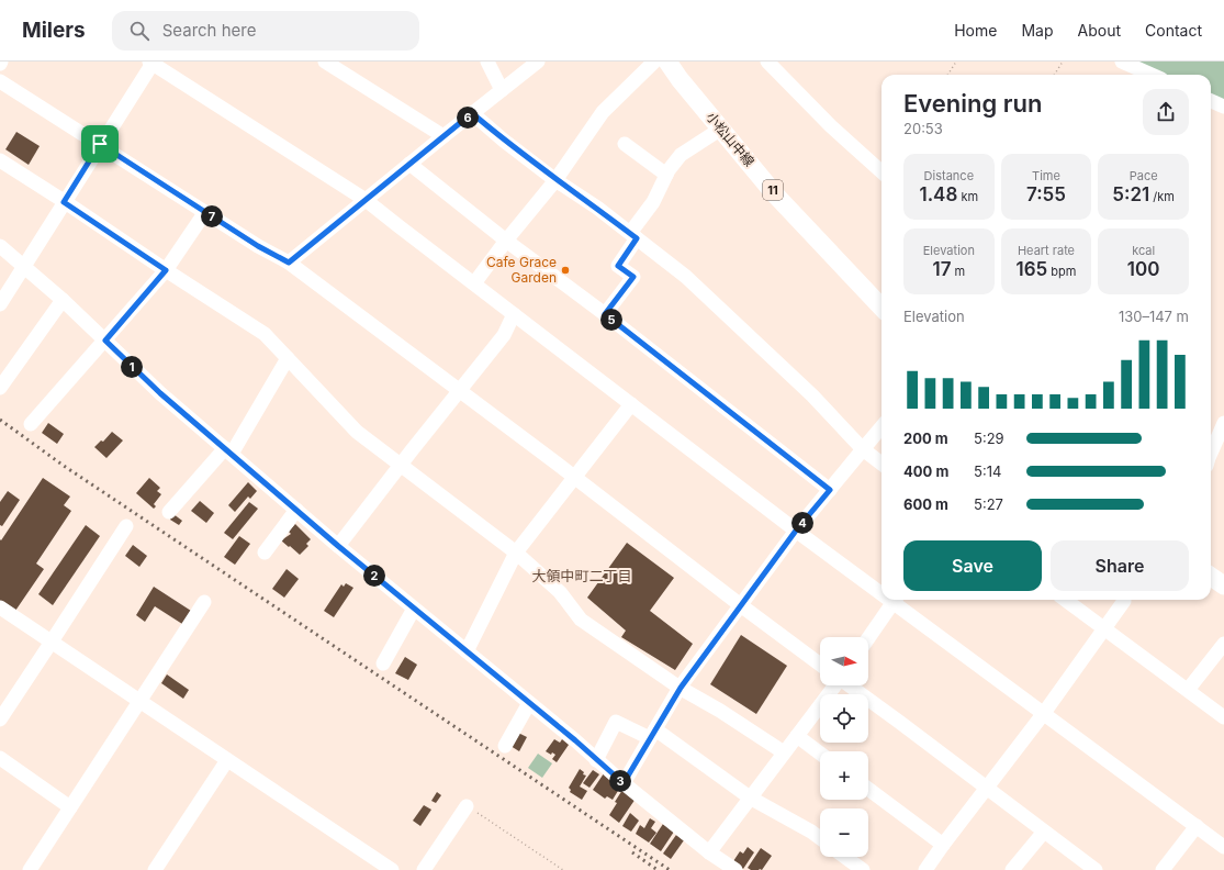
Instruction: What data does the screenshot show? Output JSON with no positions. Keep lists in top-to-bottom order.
{
  "streets": {
    "main road": ["小松山中線", "11"]
  },
  "districts": ["大領中町二丁目"],
  "places": ["Cafe Grace Garden"],
  "north": "right",
  "page": {
    "header": "Milers",
    "search": "Search here",
    "nav": [
      "Home",
      "Map",
      "About",
      "Contact"
    ],
    "heading": ["Evening run", "20:53"],
    "pins": [
      "6",
      "7",
      "5",
      "1",
      "4",
      "2",
      "3"
    ],
    "stats": [
      ["Distance", "1.48 km"],
      ["Time", "7:55"],
      ["Pace", "5:21 /km"],
      ["Elevation", "17 m"],
      ["Heart rate", "165 bpm"],
      ["kcal", "100"]
    ],
    "chart": ["Elevation", "130–147 m"],
    "list": [
      {
        "name": "200 m",
        "note": "5:29"
      },
      {
        "name": "400 m",
        "note": "5:14"
      },
      {
        "name": "600 m",
        "note": "5:27"
      }
    ],
    "buttons": ["Save", "Share"],
    "map_buttons": ["+", "−"]
  }
}
